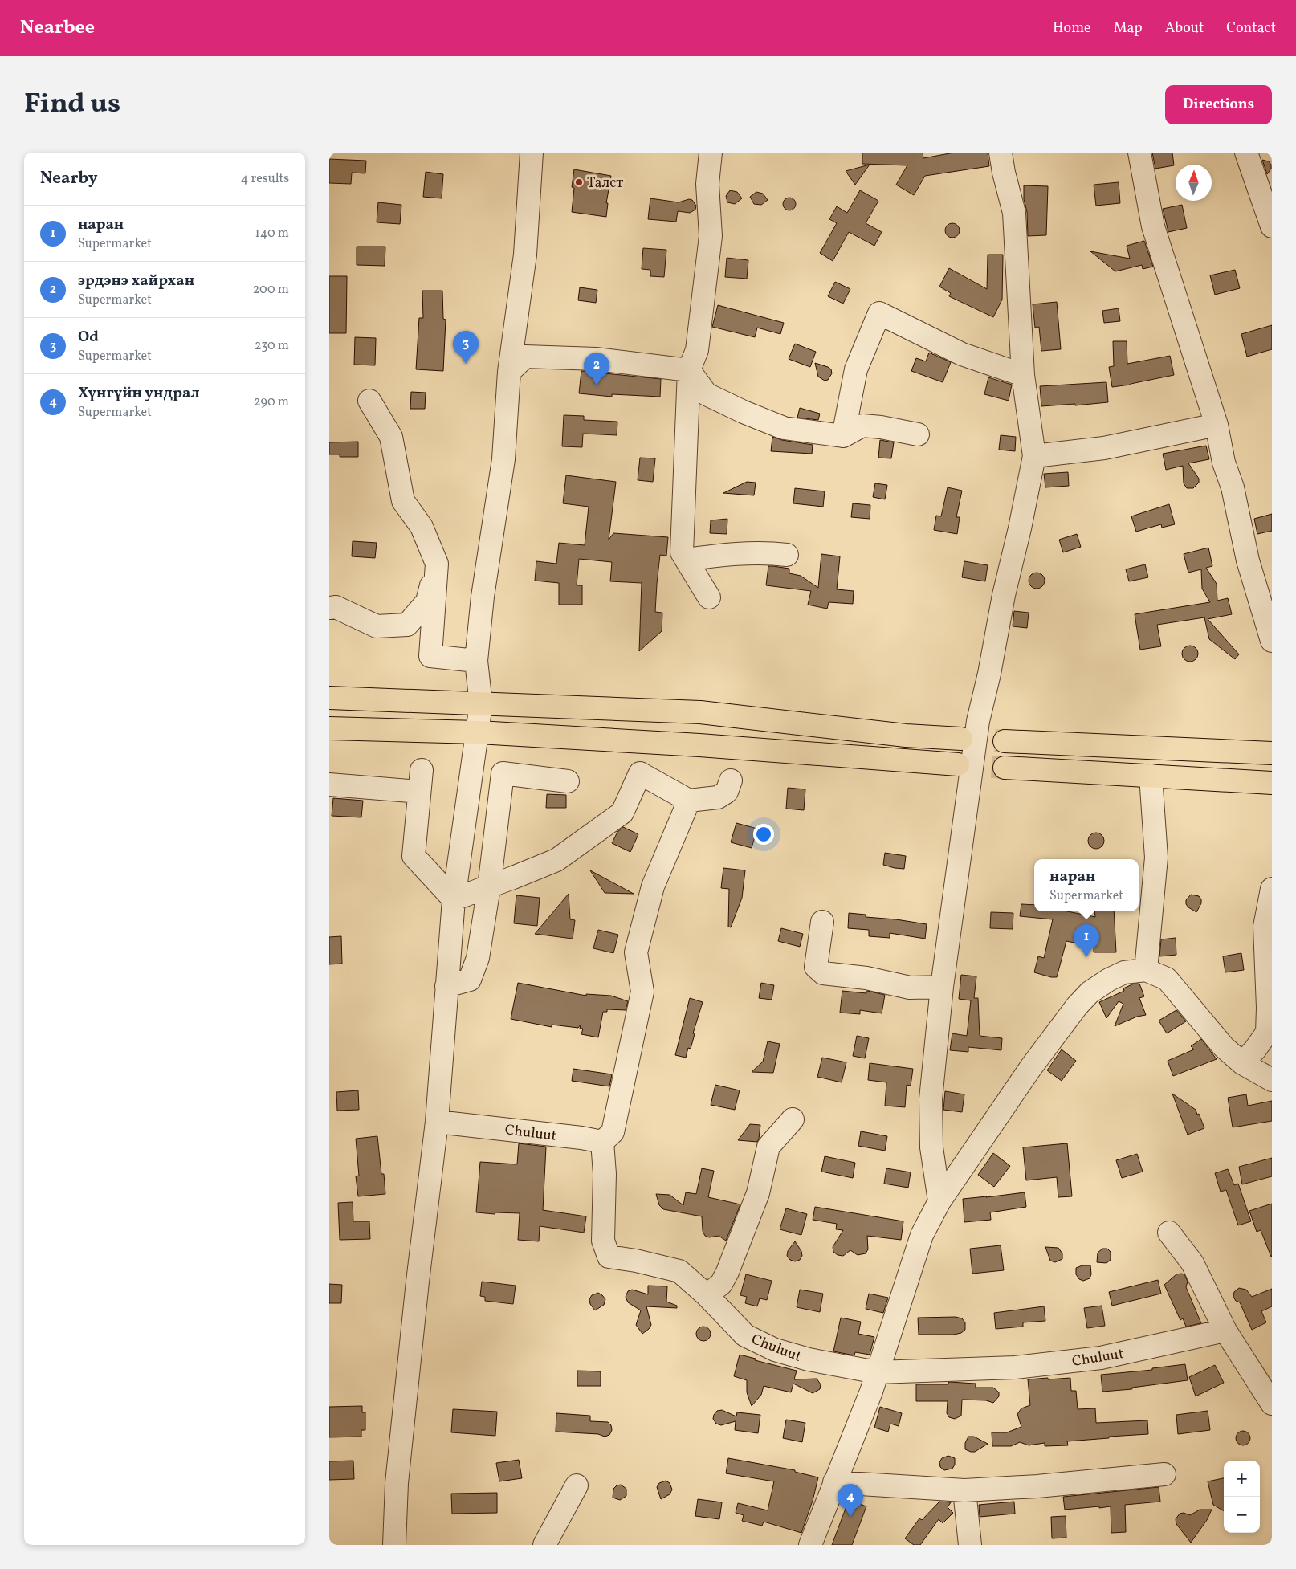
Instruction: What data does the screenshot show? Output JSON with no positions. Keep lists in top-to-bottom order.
{
  "streets": {
    "street": ["Chuluut"]
  },
  "places": ["Талст"],
  "north": "top",
  "page": {
    "header": "Nearbee",
    "nav": [
      "Home",
      "Map",
      "About",
      "Contact"
    ],
    "title": "Find us",
    "buttons": "Directions",
    "heading": ["Nearby", "4 results"],
    "list": [
      {
        "mark": "1",
        "name": "наран",
        "note": "Supermarket",
        "value": "140 m"
      },
      {
        "mark": "2",
        "name": "эрдэнэ хайрхан",
        "note": "Supermarket",
        "value": "200 m"
      },
      {
        "mark": "3",
        "name": "Od",
        "note": "Supermarket",
        "value": "230 m"
      },
      {
        "mark": "4",
        "name": "Хүнгүйн ундрал",
        "note": "Supermarket",
        "value": "290 m"
      }
    ],
    "pins": [
      "3",
      "2",
      "1",
      "4"
    ],
    "popup": ["наран", "Supermarket"],
    "map_buttons": ["+", "−"]
  }
}
